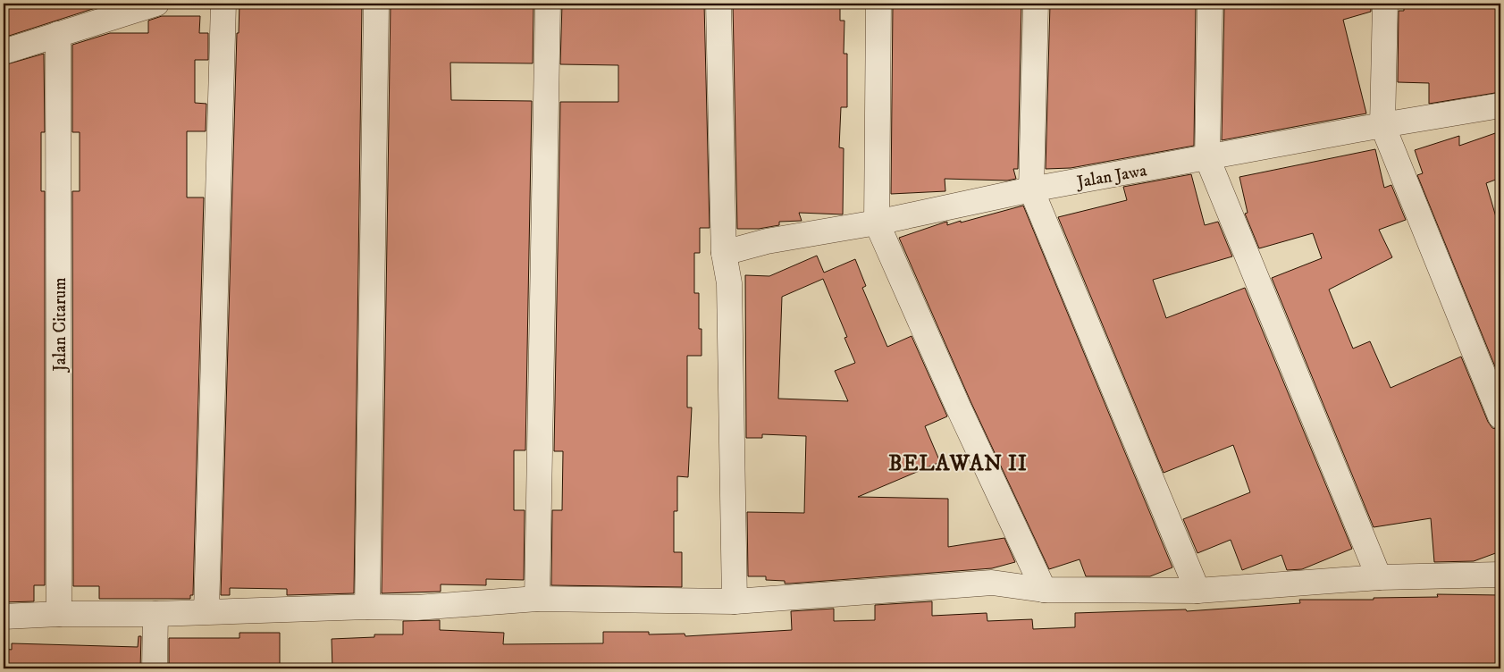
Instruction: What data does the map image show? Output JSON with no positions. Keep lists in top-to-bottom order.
{
  "streets": {
    "street": ["Jalan Jawa", "Jalan Citarum"]
  },
  "districts": ["BELAWAN II"]
}
